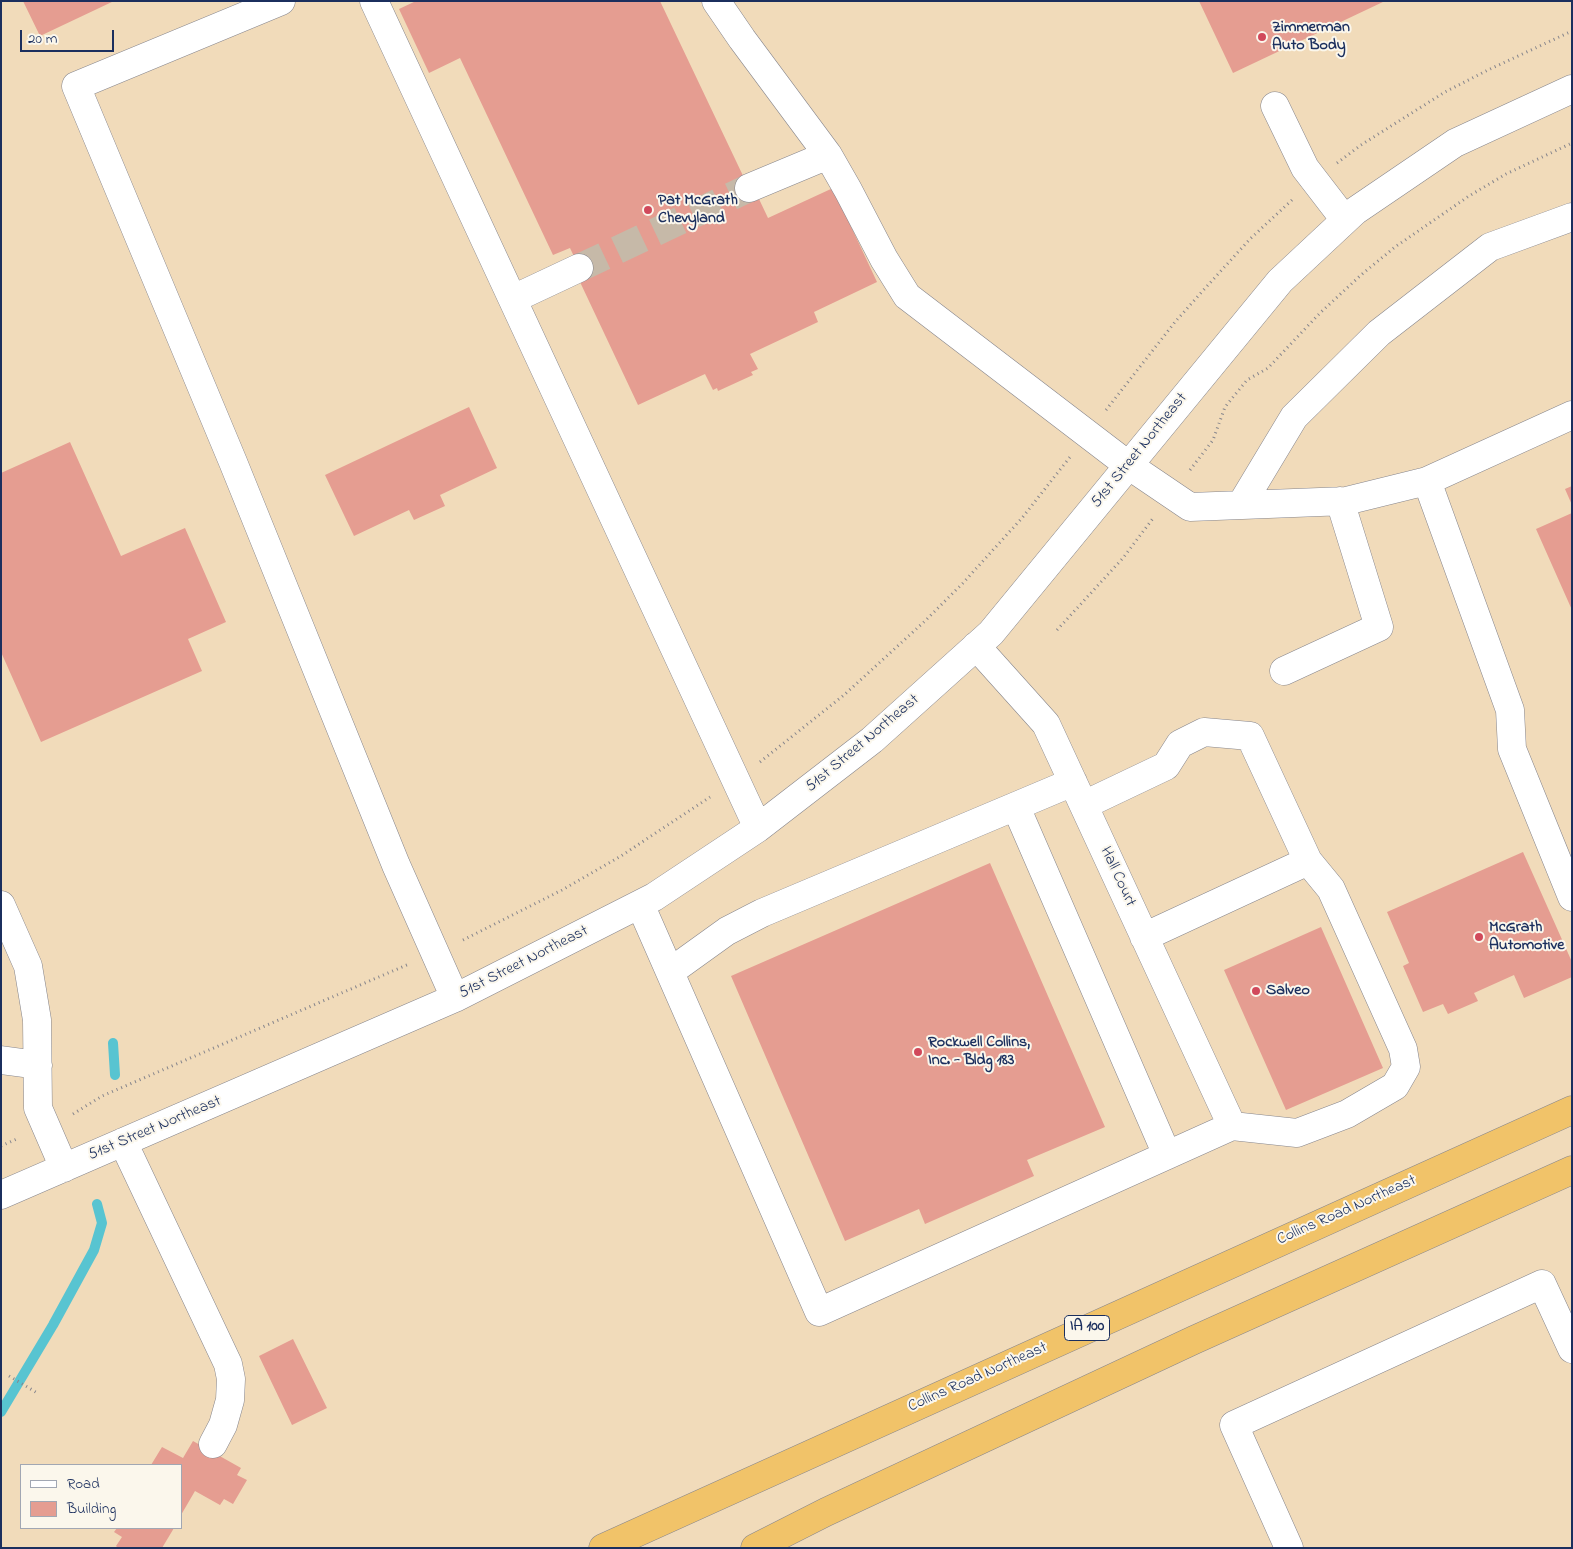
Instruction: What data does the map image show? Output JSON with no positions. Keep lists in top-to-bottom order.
{
  "streets": {
    "highway": ["Collins Road Northeast", "IA 100"],
    "street": ["51st Street Northeast", "Hall Court"]
  },
  "crossings": [
    ["51st Street Northeast", "Hall Court"]
  ],
  "places": [
    "Zimmerman Auto Body",
    "Pat McGrath Chevyland",
    "McGrath Automotive",
    "Salveo",
    "Rockwell Collins, Inc. - Bldg 183"
  ],
  "legend": ["Road", "Building"],
  "scale_bar": "20 m"
}
